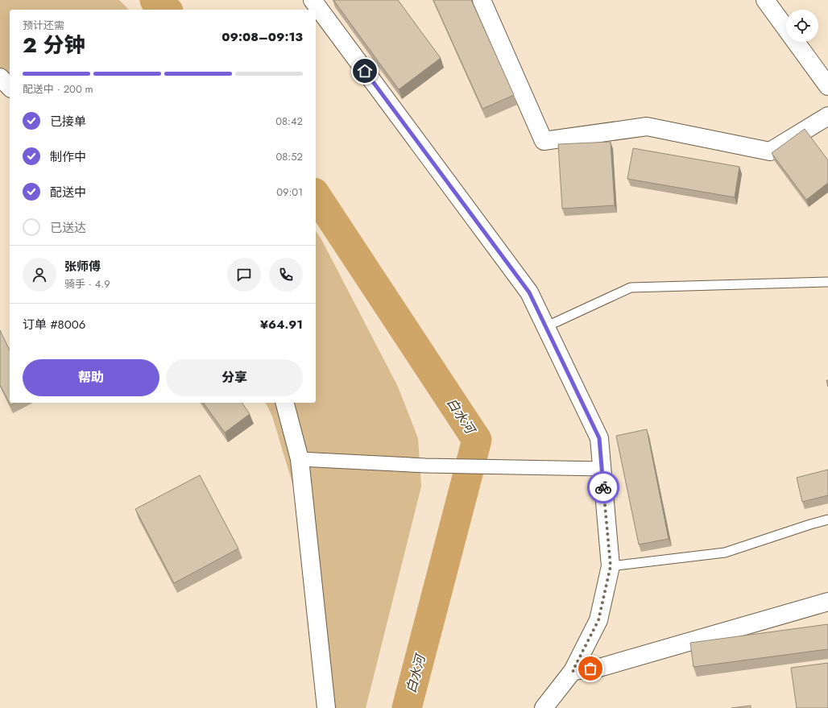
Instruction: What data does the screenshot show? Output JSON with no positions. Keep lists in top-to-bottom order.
{
  "water": ["白水河"],
  "page": {
    "heading": ["2 分钟", "预计还需", "09:08–09:13"],
    "panel": [
      "张师傅",
      "骑手 · 4.9",
      "订单 #8006",
      "¥64.91"
    ],
    "bar": "配送中 · 200 m",
    "list": [
      ["已接单", "08:42"],
      ["制作中", "08:52"],
      ["配送中", "09:01"],
      "已送达"
    ],
    "buttons": ["帮助", "分享"]
  }
}
